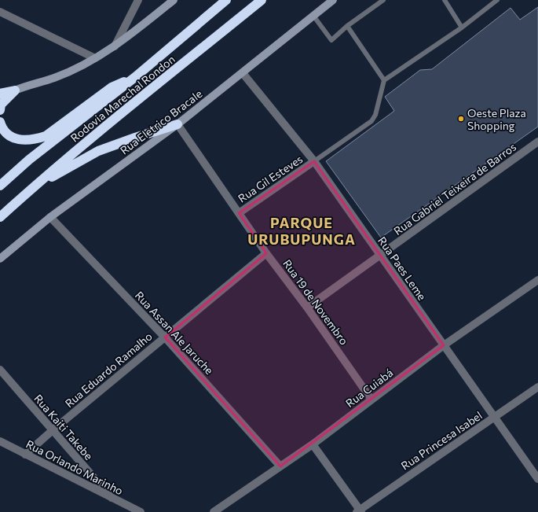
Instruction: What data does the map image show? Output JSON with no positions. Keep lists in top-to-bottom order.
{
  "streets": {
    "highway": ["Rodovia Marechal Rondon"],
    "main road": ["Rua Eletrico Bracale"],
    "street": [
      "Rua Gil Esteves",
      "Rua Gabriel Teixeira de Barros",
      "Rua Paes Leme",
      "Rua 19 de Novembro",
      "Rua Assan Ale Jaruche",
      "Rua Eduardo Ramalho",
      "Rua Cuiabá",
      "Rua Kaiti Takebe",
      "Rua Princesa Isabel",
      "Rua Orlando Marinho"
    ]
  },
  "crossings": [
    ["Rua Eletrico Bracale", "Rua Paes Leme"],
    ["Rua Eletrico Bracale", "Rua 19 de Novembro"],
    ["Rua Eletrico Bracale", "Rua Assan Ale Jaruche"],
    ["Rua Gil Esteves", "Rua Paes Leme"],
    ["Rua Gil Esteves", "Rua 19 de Novembro"],
    ["Rua Gabriel Teixeira de Barros", "Rua Paes Leme"],
    ["Rua Gabriel Teixeira de Barros", "Rua 19 de Novembro"],
    ["Rua Paes Leme", "Rua Cuiabá"],
    ["Rua Paes Leme", "Rua Princesa Isabel"],
    ["Rua 19 de Novembro", "Rua Eduardo Ramalho"],
    ["Rua 19 de Novembro", "Rua Cuiabá"],
    ["Rua Assan Ale Jaruche", "Rua Eduardo Ramalho"],
    ["Rua Assan Ale Jaruche", "Rua Cuiabá"],
    ["Rua Eduardo Ramalho", "Rua Kaiti Takebe"],
    ["Rua Eduardo Ramalho", "Rua Orlando Marinho"],
    ["Rua Kaiti Takebe", "Rua Orlando Marinho"]
  ],
  "districts": ["PARQUE URUBUPUNGA"],
  "places": ["Oeste Plaza Shopping"]
}
